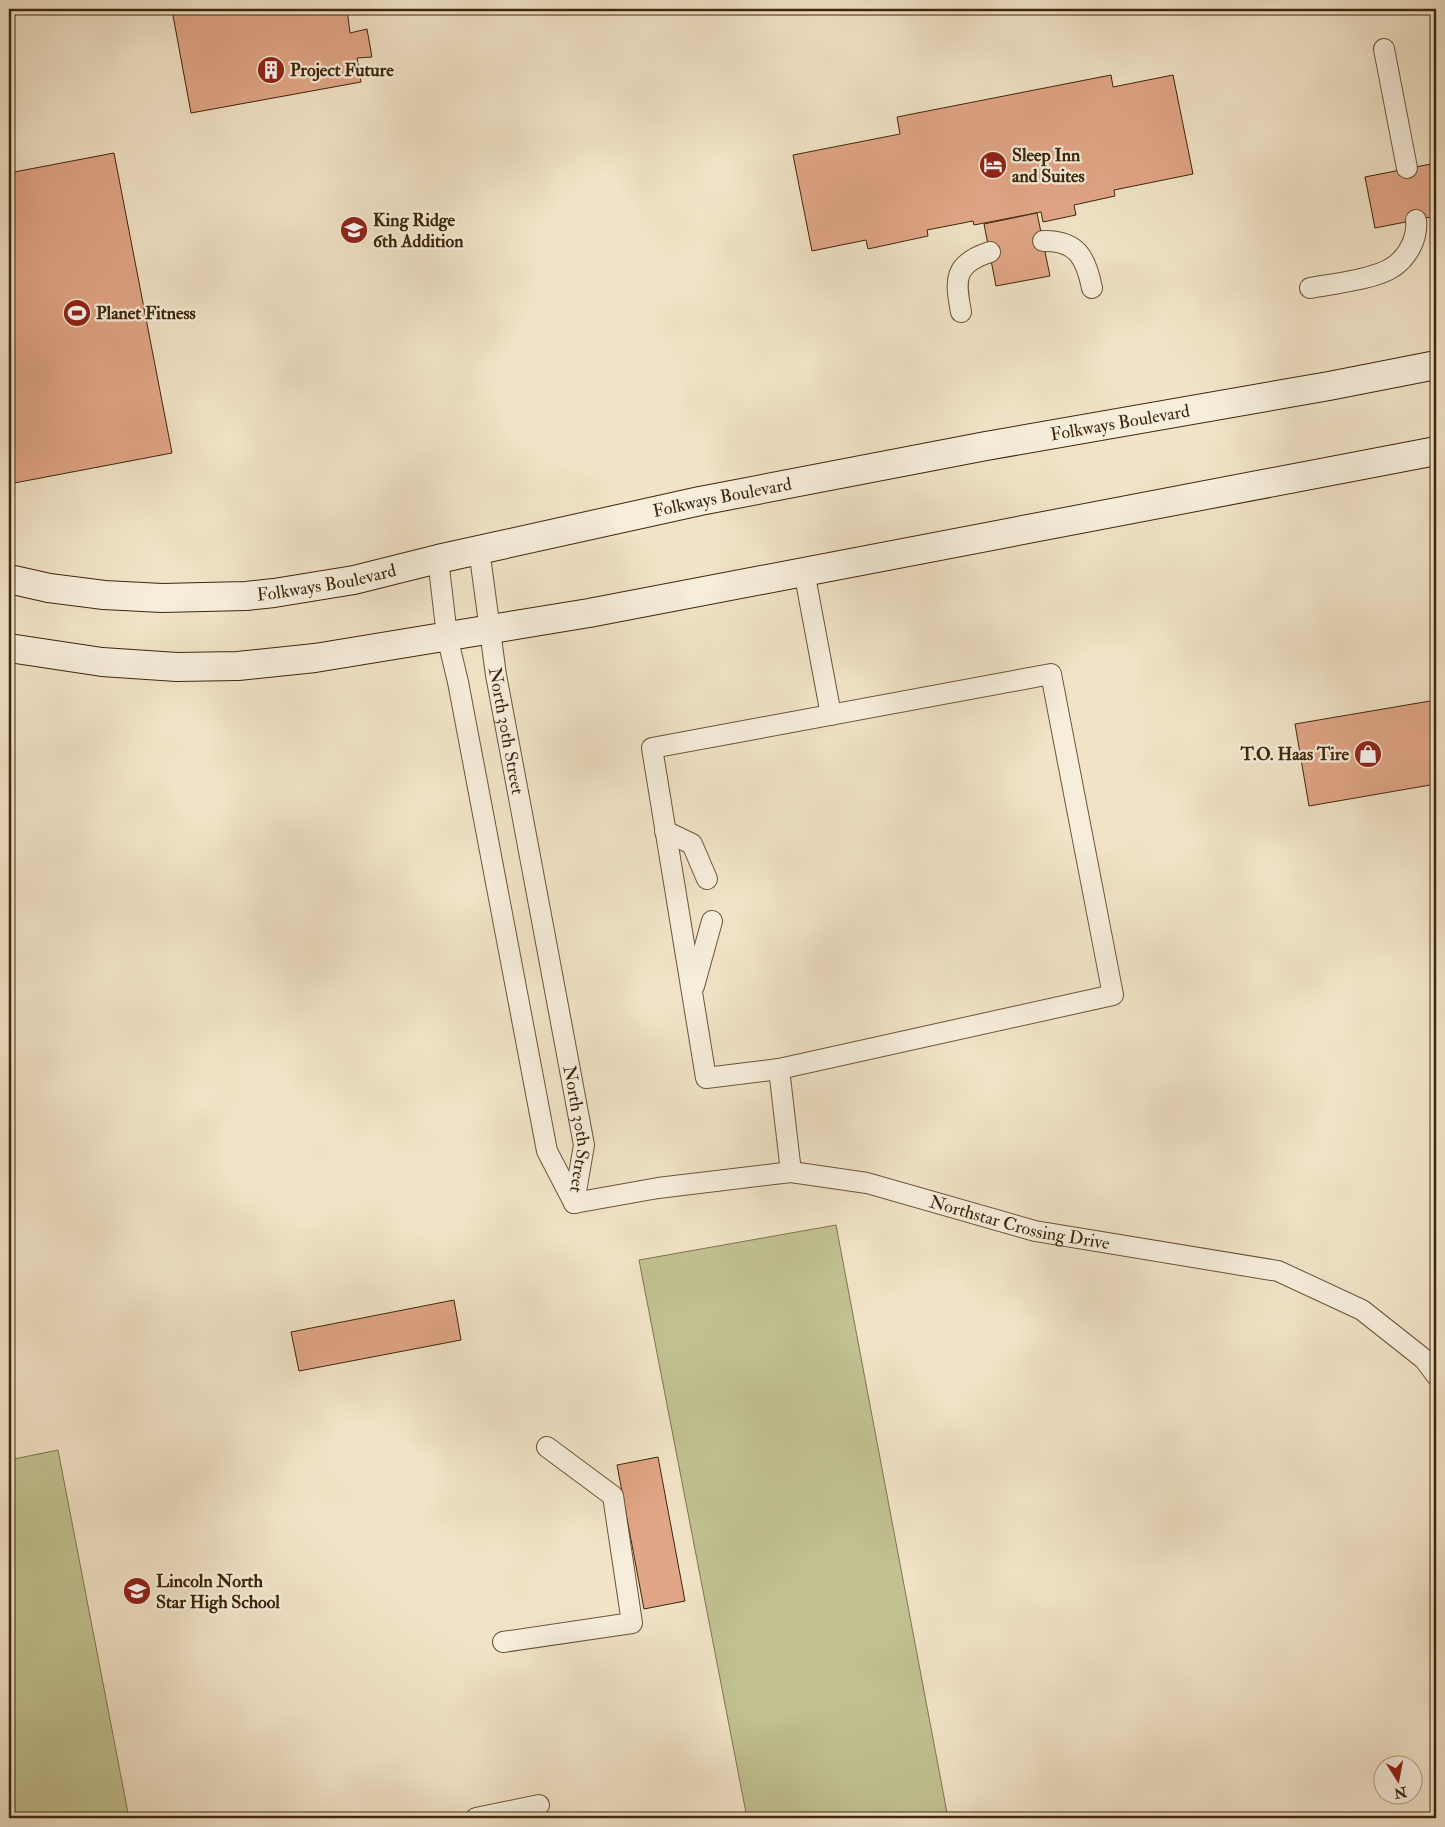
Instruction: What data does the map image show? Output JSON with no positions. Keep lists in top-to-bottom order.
{
  "streets": {
    "street": ["Folkways Boulevard"],
    "lane": ["North 30th Street", "Northstar Crossing Drive"]
  },
  "crossings": [
    ["Folkways Boulevard", "North 30th Street"],
    ["North 30th Street", "Northstar Crossing Drive"]
  ],
  "places": {
    "building": ["Project Future"],
    "hotel": ["Sleep Inn and Suites"],
    "school or university": ["King Ridge 6th Addition", "Lincoln North Star High School"],
    "sports": ["Planet Fitness"],
    "shop": ["T.O. Haas Tire"]
  },
  "north": "bottom"
}
